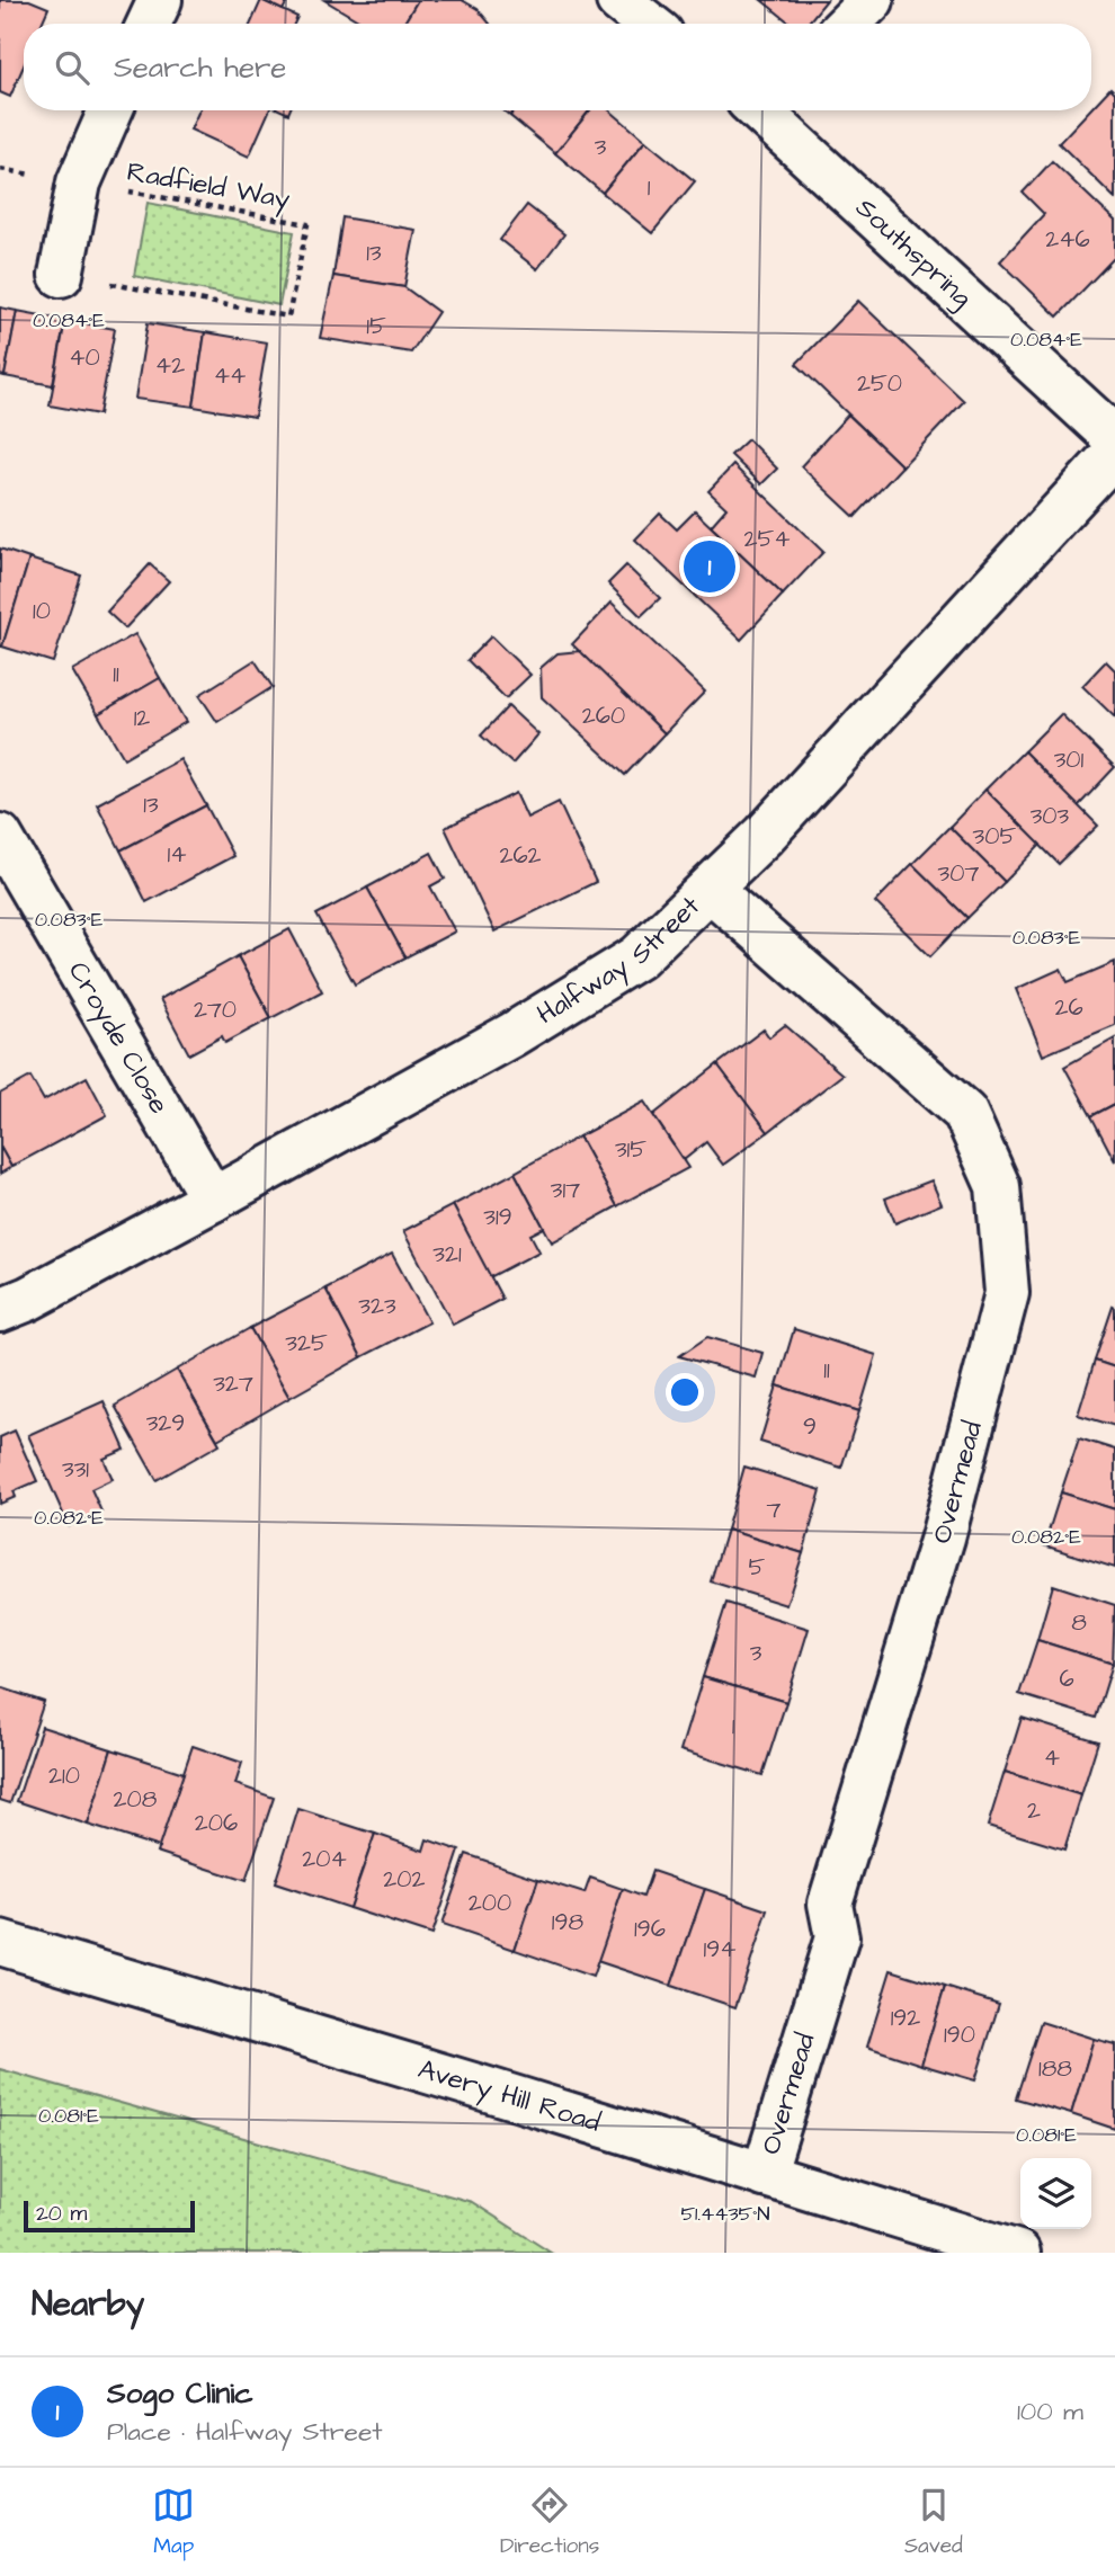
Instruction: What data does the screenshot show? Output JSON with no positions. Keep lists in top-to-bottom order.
{
  "streets": {
    "street": [
      "Southspring",
      "Halfway Street",
      "Croyde Close",
      "Overmead",
      "Avery Hill Road"
    ],
    "path": ["Radfield Way"]
  },
  "crossings": [
    ["Halfway Street", "Croyde Close"],
    ["Halfway Street", "Overmead"],
    ["Overmead", "Avery Hill Road"]
  ],
  "house_numbers": [
    "3",
    "1",
    "246",
    "13",
    "15",
    "40",
    "42",
    "44",
    "250",
    "254",
    "10",
    "11",
    "260",
    "12",
    "301",
    "13",
    "303",
    "305",
    "14",
    "262",
    "307",
    "26",
    "270",
    "315",
    "317",
    "319",
    "321",
    "323",
    "325",
    "11",
    "327",
    "329",
    "9",
    "331",
    "7",
    "5",
    "8",
    "3",
    "6",
    "1",
    "4",
    "210",
    "208",
    "2",
    "206",
    "204",
    "202",
    "200",
    "198",
    "196",
    "194",
    "192",
    "190",
    "188"
  ],
  "scale_bar": "20 m",
  "page": {
    "search": "Search here",
    "pins": "1",
    "scale": "20 m",
    "heading": "Nearby",
    "list": [
      {
        "mark": "1",
        "name": "Sogo Clinic",
        "note": "Place · Halfway Street",
        "value": "100 m"
      }
    ],
    "nav": ["Map", "Directions", "Saved"]
  },
  "coordinates": [
    "0.084°E",
    "0.083°E",
    "0.082°E",
    "0.081°E",
    "51.4435°N"
  ]
}
